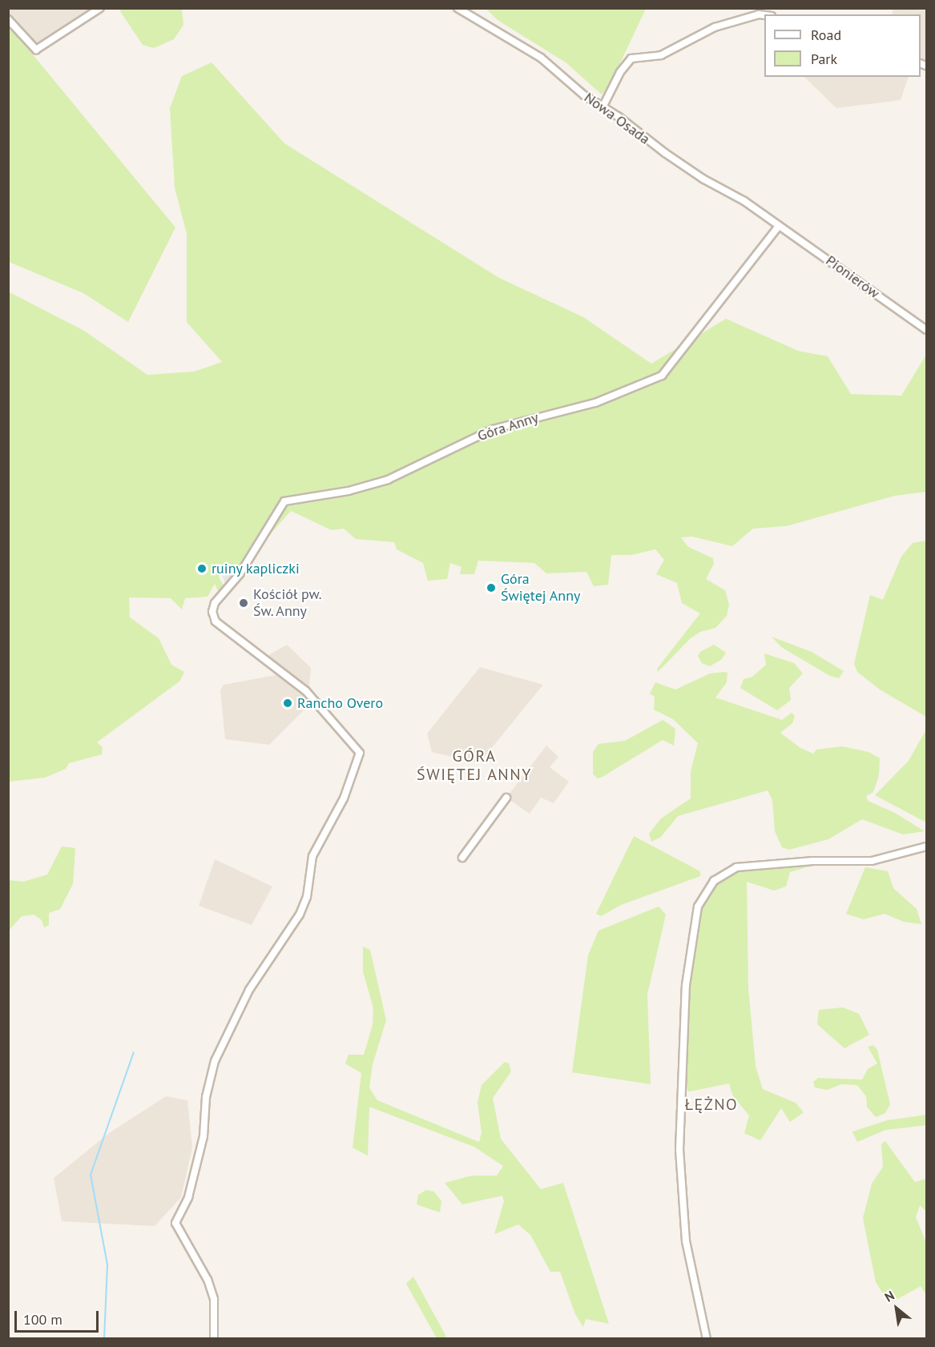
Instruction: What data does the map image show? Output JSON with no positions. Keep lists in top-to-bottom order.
{
  "streets": {
    "street": ["Nowa Osada", "Pionierów", "Góra Anny"]
  },
  "crossings": [
    ["Nowa Osada", "Pionierów"],
    ["Nowa Osada", "Góra Anny"],
    ["Pionierów", "Góra Anny"]
  ],
  "districts": ["GÓRA ŚWIĘTEJ ANNY", "ŁĘŻNO"],
  "places": [
    "ruiny kapliczki",
    "Góra Świętej Anny",
    "Kościół pw. Św. Anny",
    "Rancho Overo"
  ],
  "legend": ["Road", "Park"],
  "scale_bar": "100 m",
  "north": "top left"
}
